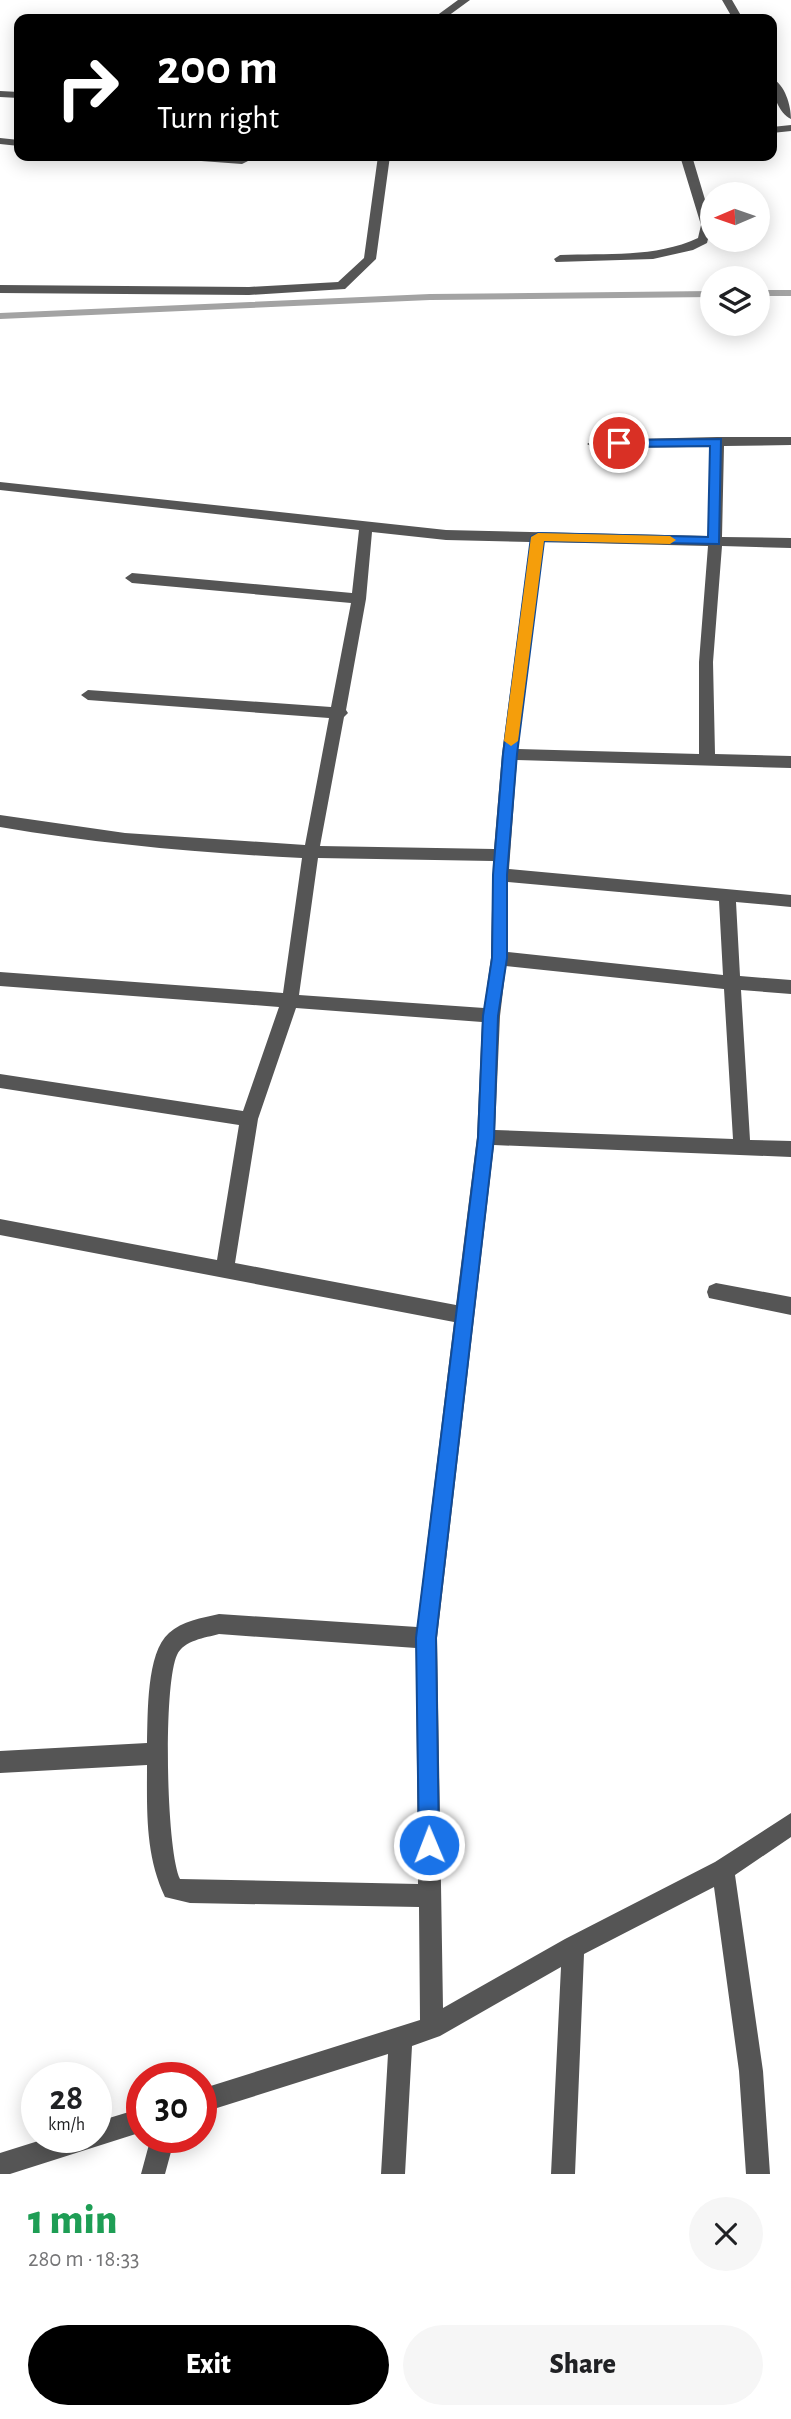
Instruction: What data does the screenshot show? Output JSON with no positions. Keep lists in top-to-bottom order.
{
  "north": "left",
  "page": {
    "turn": ["200 m", "Turn right"],
    "speed": "28 km/h",
    "limit": "30",
    "heading": ["1 min", "280 m · 18:33"],
    "buttons": ["Exit", "Share"]
  }
}
